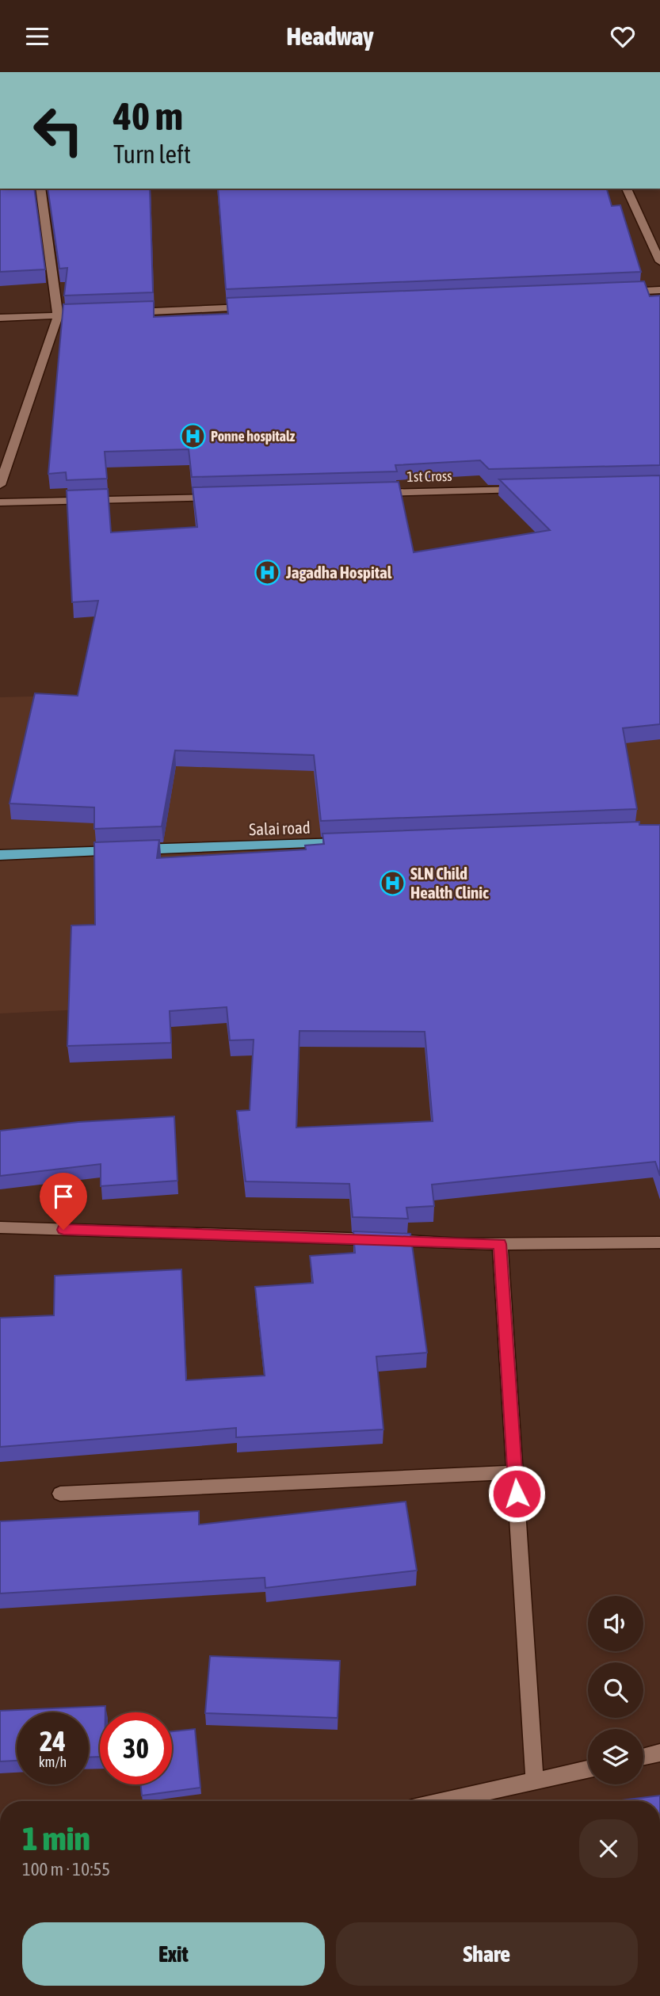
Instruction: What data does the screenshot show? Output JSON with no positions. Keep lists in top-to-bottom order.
{
  "streets": {
    "main road": ["Salai road"],
    "street": ["1st Cross"]
  },
  "places": {
    "hospital": ["Ponne hospitalz", "Jagadha Hospital", "SLN Child Health Clinic"]
  },
  "page": {
    "header": "Headway",
    "turn": ["40 m", "Turn left"],
    "speed": "24 km/h",
    "limit": "30",
    "heading": ["1 min", "100 m · 10:55"],
    "buttons": ["Exit", "Share"]
  }
}
